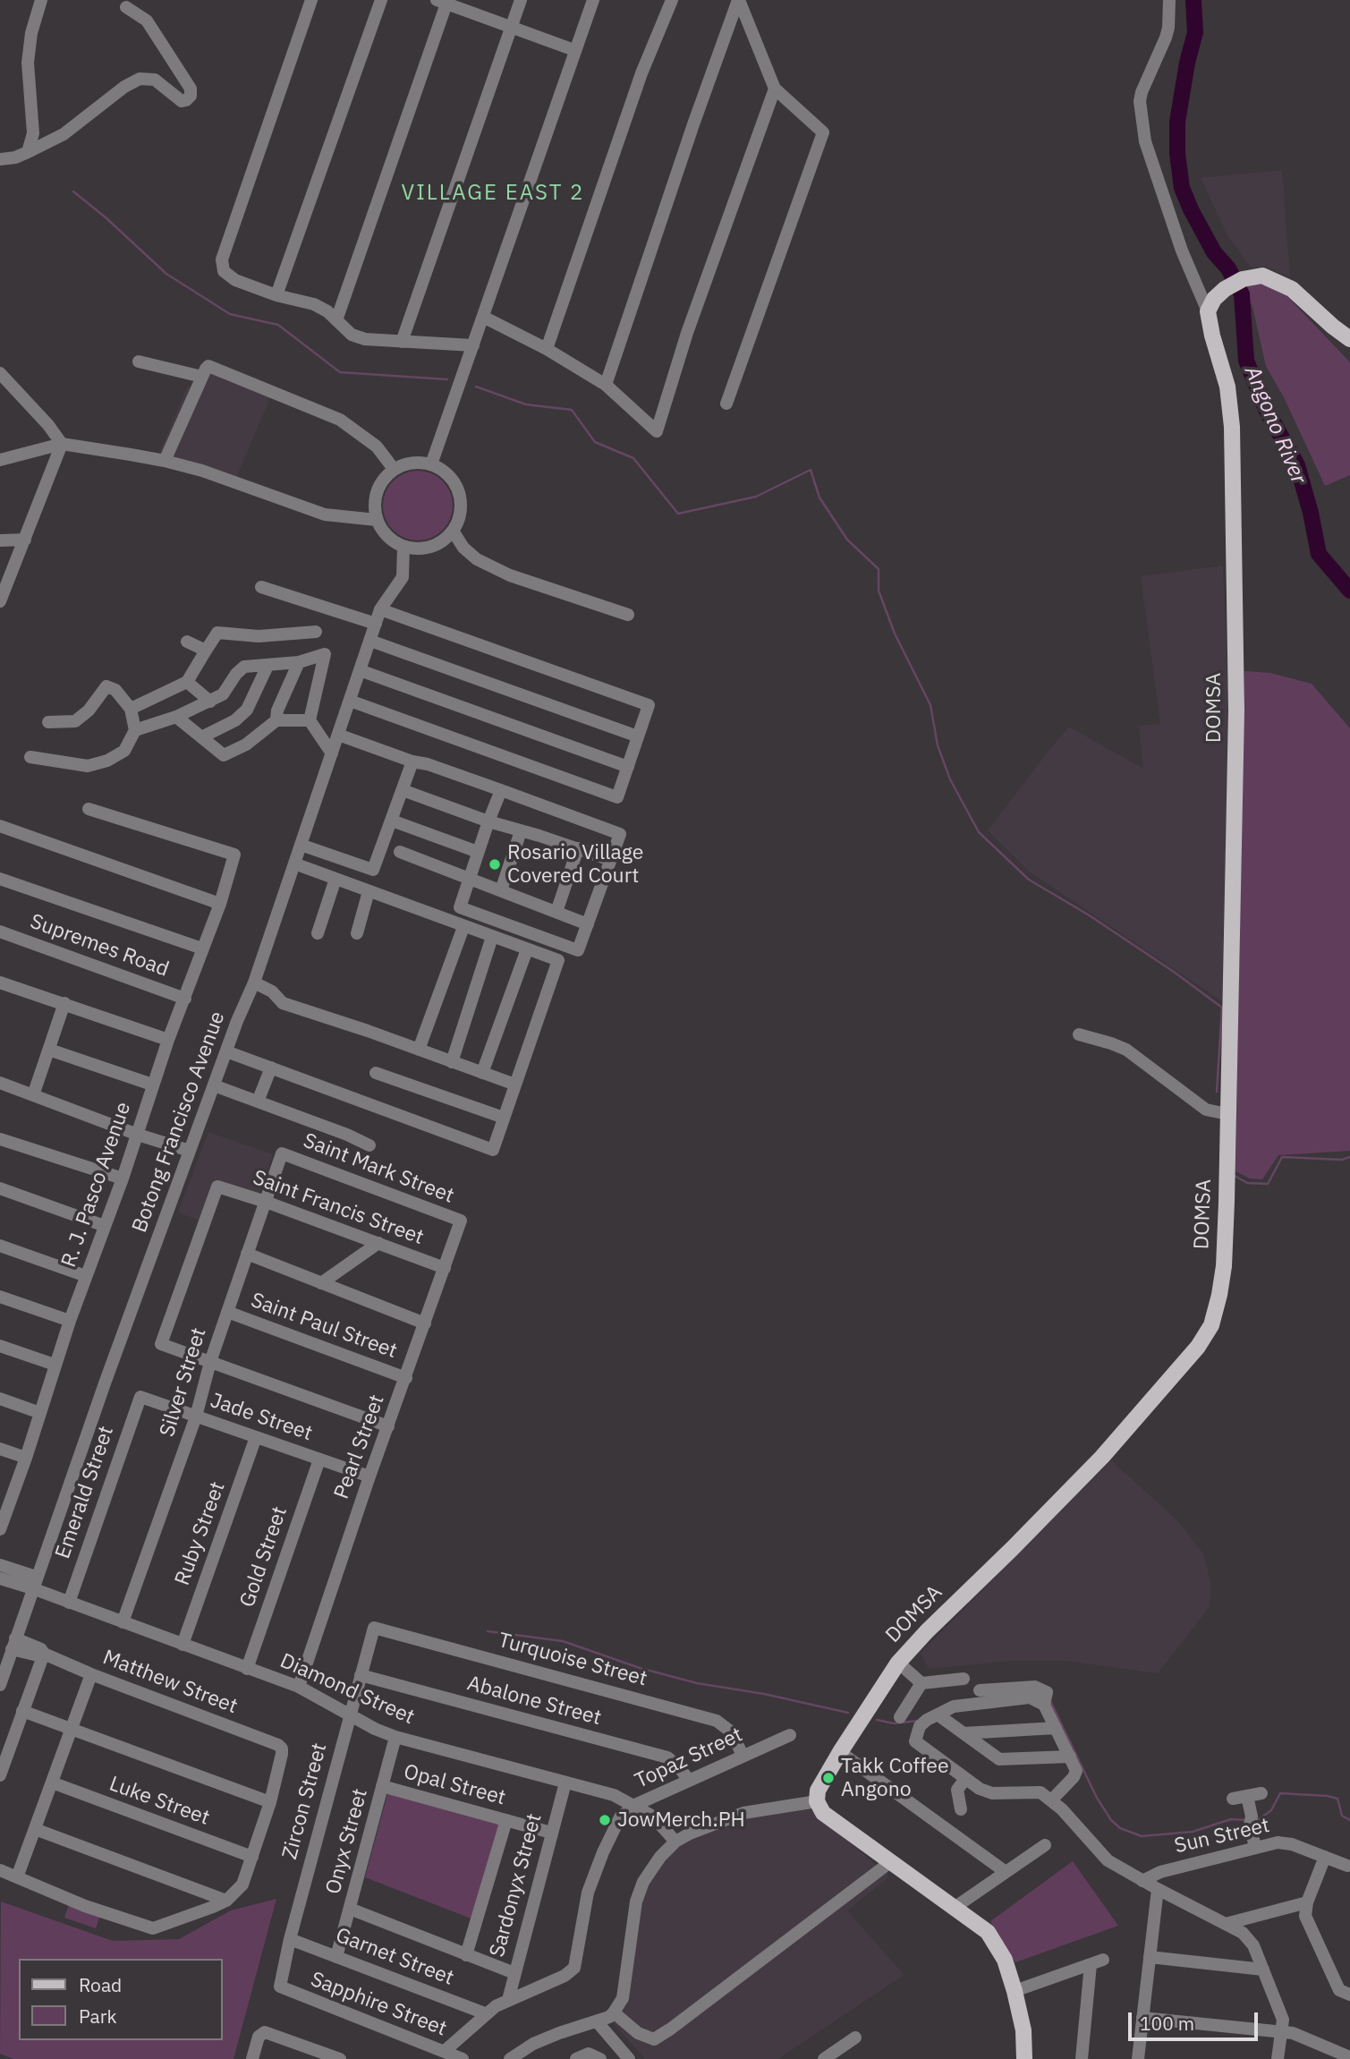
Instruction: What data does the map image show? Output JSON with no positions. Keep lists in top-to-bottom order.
{
  "streets": {
    "main road": ["DOMSA"],
    "street": [
      "Supremes Road",
      "Botong Francisco Avenue",
      "Saint Mark Street",
      "R. J. Pasco Avenue",
      "Saint Francis Street",
      "Saint Paul Street",
      "Silver Street",
      "Jade Street",
      "Pearl Street",
      "Emerald Street",
      "Ruby Street",
      "Gold Street",
      "Turquoise Street",
      "Matthew Street",
      "Diamond Street",
      "Abalone Street",
      "Topaz Street",
      "Opal Street",
      "Luke Street",
      "Zircon Street",
      "Sun Street",
      "Onyx Street",
      "Sardonyx Street",
      "Garnet Street",
      "Sapphire Street"
    ]
  },
  "crossings": [
    ["Supremes Road", "R. J. Pasco Avenue"],
    ["Botong Francisco Avenue", "Matthew Street"],
    ["Botong Francisco Avenue", "Diamond Street"],
    ["Saint Mark Street", "Silver Street"],
    ["Saint Mark Street", "Pearl Street"],
    ["Saint Francis Street", "Silver Street"],
    ["Saint Francis Street", "Pearl Street"],
    ["Saint Paul Street", "Silver Street"],
    ["Saint Paul Street", "Pearl Street"],
    ["Silver Street", "Jade Street"],
    ["Silver Street", "Diamond Street"],
    ["Jade Street", "Pearl Street"],
    ["Jade Street", "Emerald Street"],
    ["Jade Street", "Ruby Street"],
    ["Jade Street", "Gold Street"],
    ["Pearl Street", "Diamond Street"],
    ["Emerald Street", "Diamond Street"],
    ["Ruby Street", "Diamond Street"],
    ["Gold Street", "Diamond Street"],
    ["Turquoise Street", "Topaz Street"],
    ["Turquoise Street", "Zircon Street"],
    ["Diamond Street", "Topaz Street"],
    ["Diamond Street", "Zircon Street"],
    ["Diamond Street", "Onyx Street"],
    ["Diamond Street", "Sardonyx Street"],
    ["Abalone Street", "Topaz Street"],
    ["Abalone Street", "Zircon Street"],
    ["Topaz Street", "Sardonyx Street"],
    ["Topaz Street", "Garnet Street"],
    ["Topaz Street", "Sapphire Street"],
    ["Opal Street", "Onyx Street"],
    ["Opal Street", "Sardonyx Street"],
    ["Zircon Street", "Garnet Street"],
    ["Zircon Street", "Sapphire Street"],
    ["Onyx Street", "Garnet Street"]
  ],
  "districts": ["VILLAGE EAST 2"],
  "water": ["Angono River"],
  "places": ["Rosario Village Covered Court", "Takk Coffee Angono", "JowMerch.PH"],
  "legend": ["Road", "Park"],
  "scale_bar": "100 m"
}
